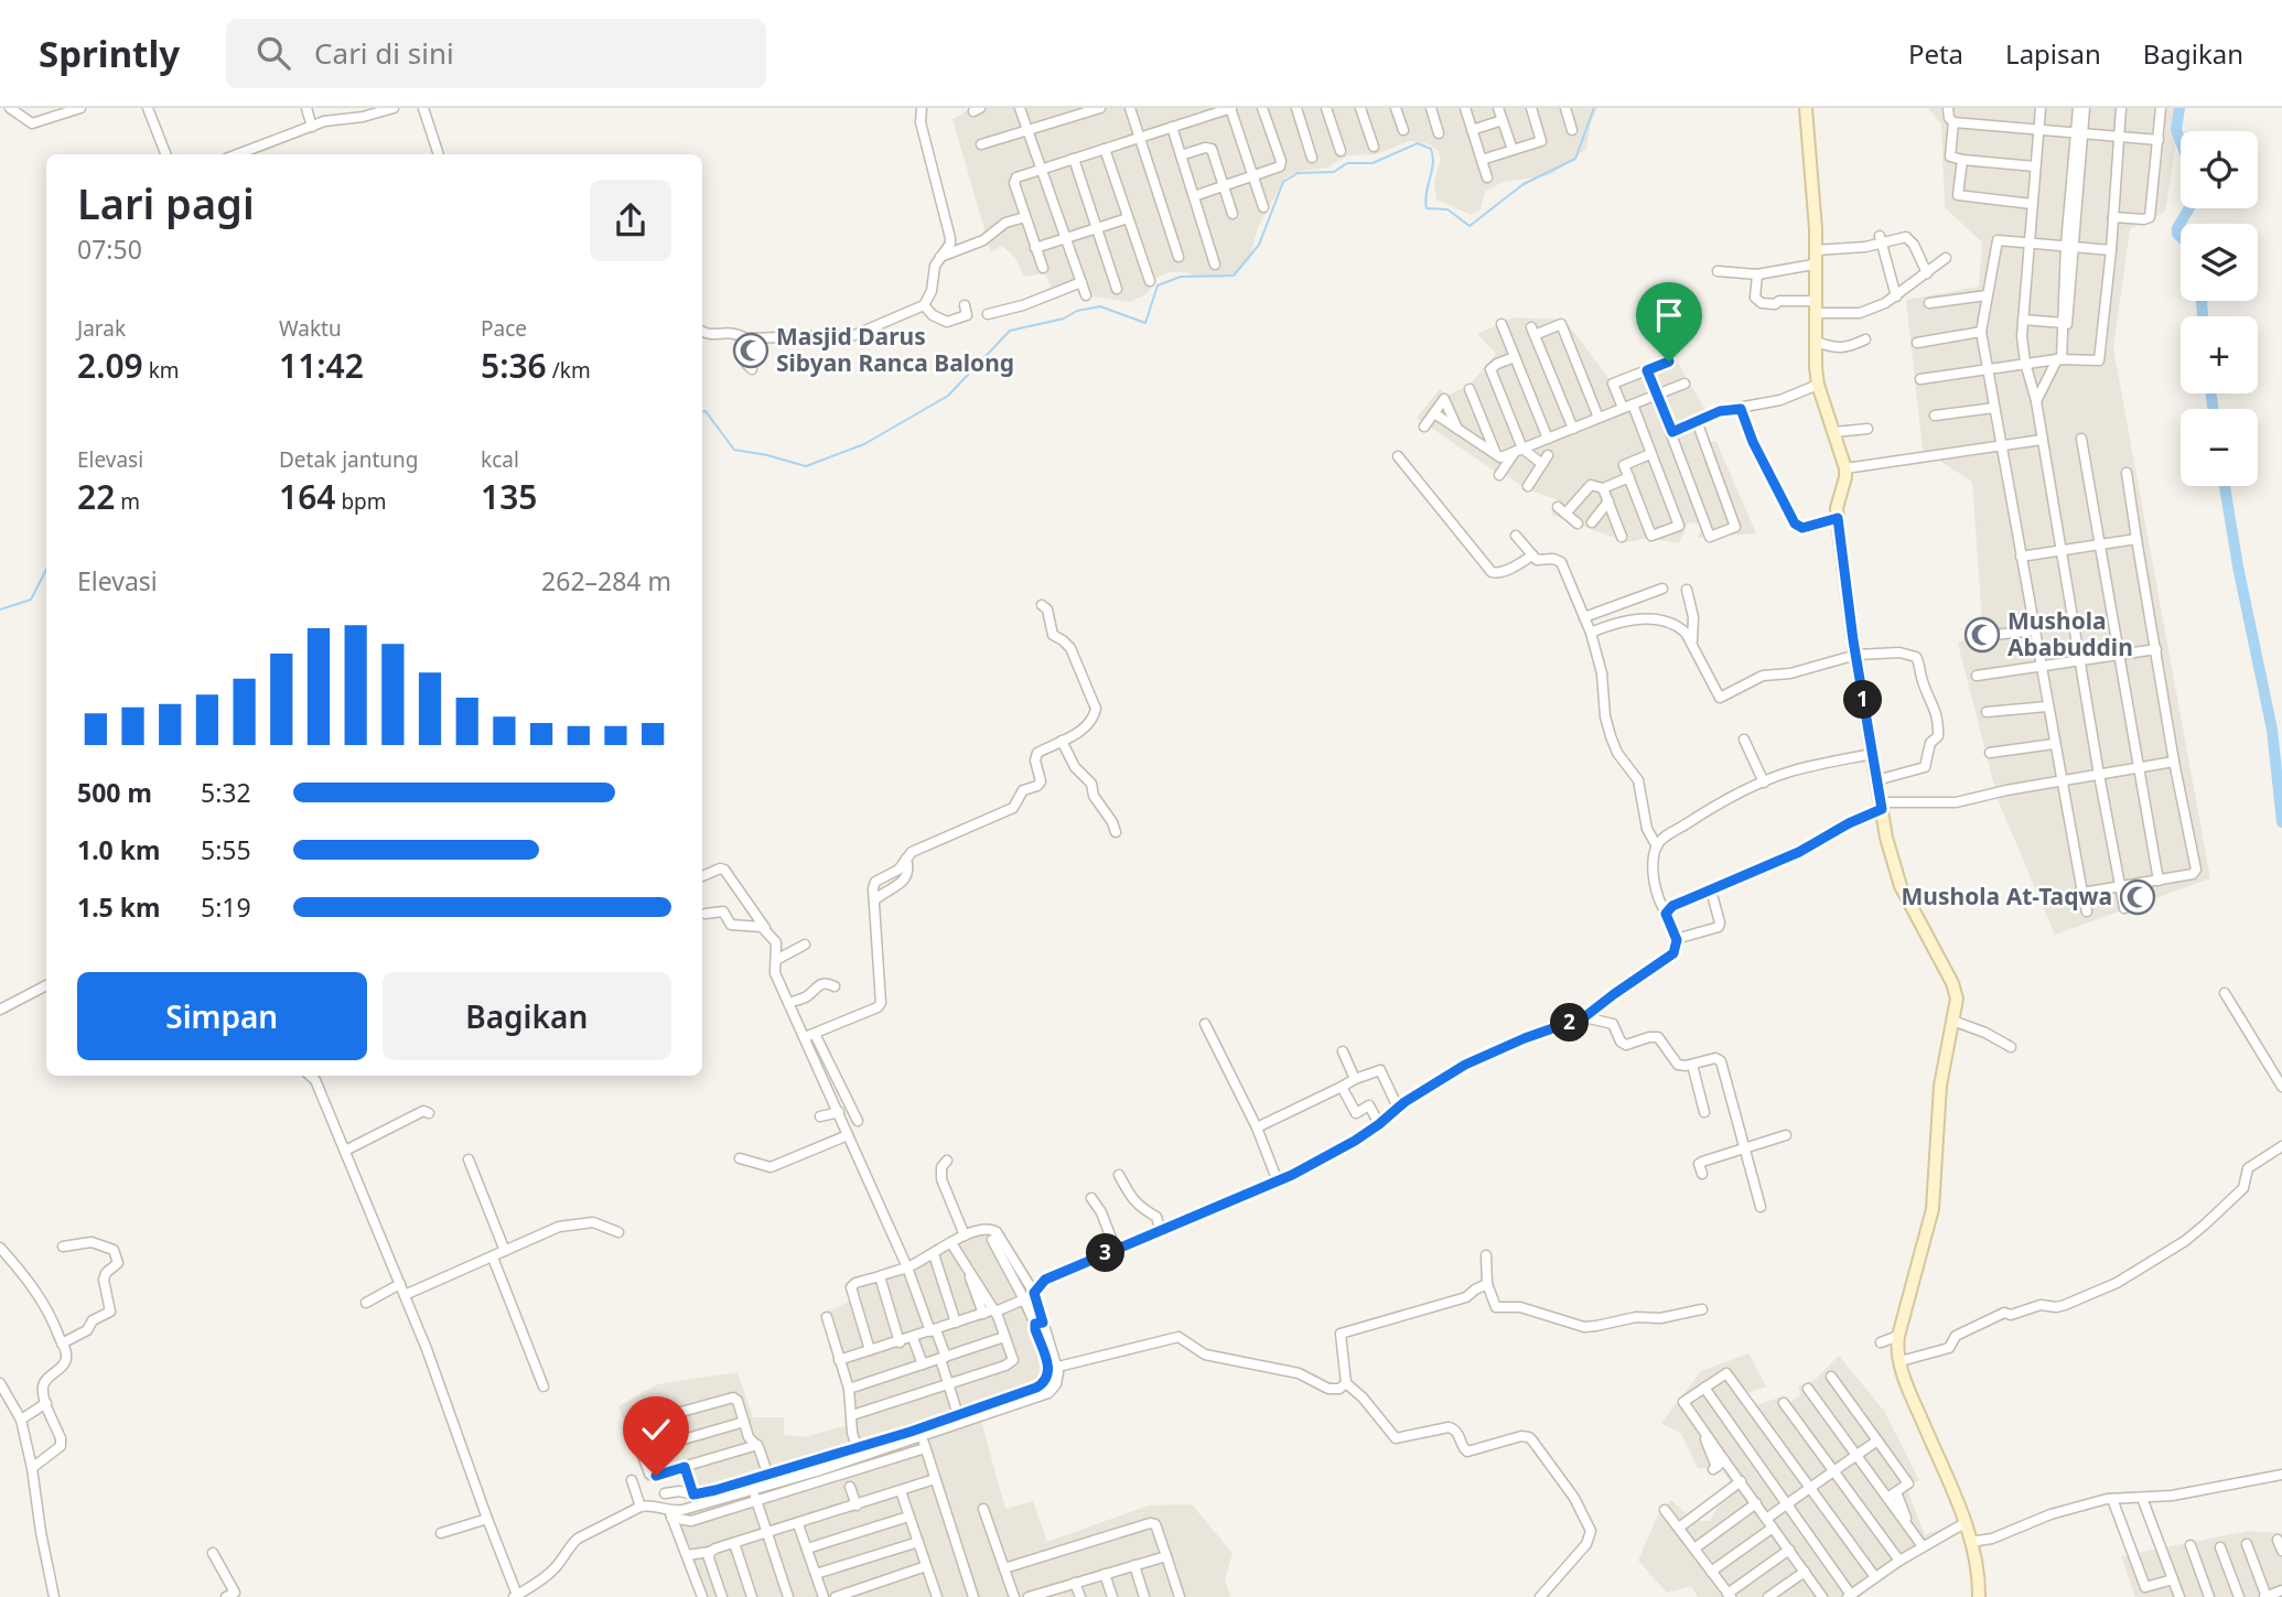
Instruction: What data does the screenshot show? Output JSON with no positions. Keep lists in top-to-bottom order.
{
  "places": {
    "mosque": ["Masjid Darus Sibyan Ranca Balong", "Mushola Ababuddin", "Mushola At-Taqwa"]
  },
  "page": {
    "header": "Sprintly",
    "search": "Cari di sini",
    "nav": ["Peta", "Lapisan", "Bagikan"],
    "map_buttons": ["+", "−"],
    "heading": ["Lari pagi", "07:50"],
    "stats": [
      ["Jarak", "2.09 km"],
      ["Waktu", "11:42"],
      ["Pace", "5:36 /km"],
      ["Elevasi", "22 m"],
      ["Detak jantung", "164 bpm"],
      ["kcal", "135"]
    ],
    "chart": ["Elevasi", "262–284 m"],
    "pins": ["1", "2", "3"],
    "list": [
      {
        "name": "500 m",
        "note": "5:32"
      },
      {
        "name": "1.0 km",
        "note": "5:55"
      },
      {
        "name": "1.5 km",
        "note": "5:19"
      }
    ],
    "buttons": ["Simpan", "Bagikan"]
  }
}
